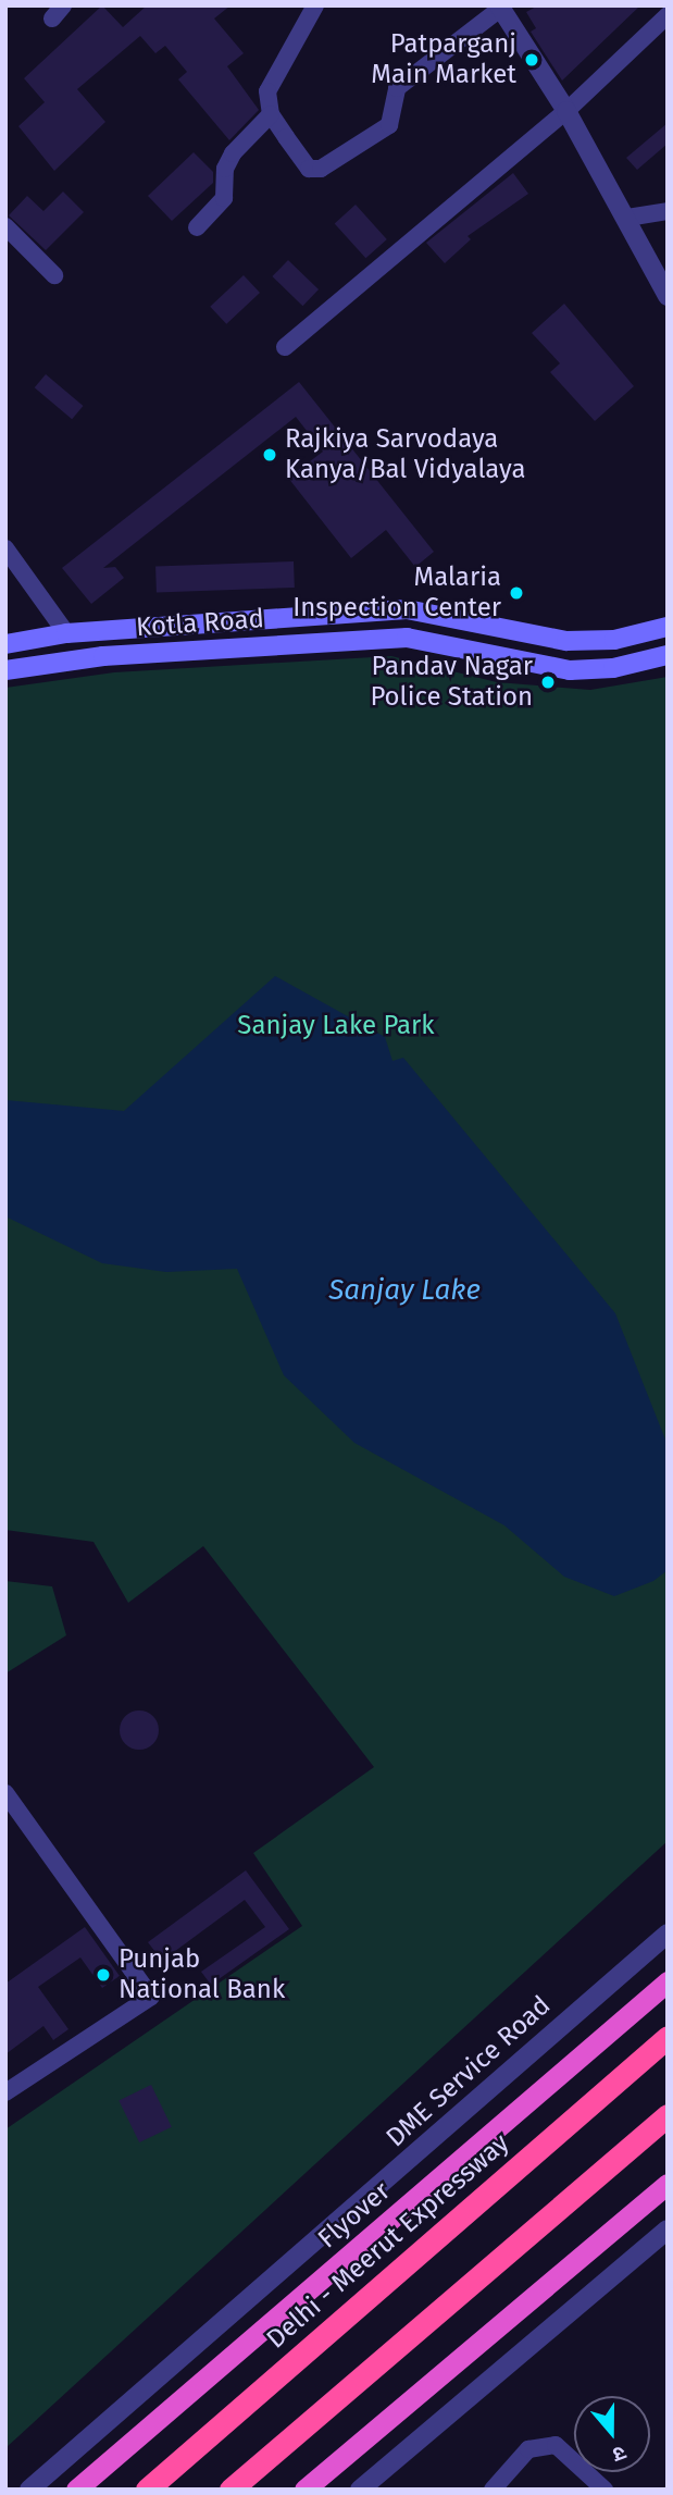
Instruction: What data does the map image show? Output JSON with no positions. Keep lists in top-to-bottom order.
{
  "streets": {
    "highway": ["Flyover", "Delhi - Meerut Expressway"],
    "main road": ["Kotla Road"],
    "street": ["DME Service Road"]
  },
  "water": ["Sanjay Lake"],
  "parks": ["Sanjay Lake Park"],
  "places": [
    "Patparganj Main Market",
    "Rajkiya Sarvodaya Kanya/Bal Vidyalaya",
    "Malaria Inspection Center",
    "Pandav Nagar Police Station",
    "Punjab National Bank"
  ],
  "north": "bottom"
}
